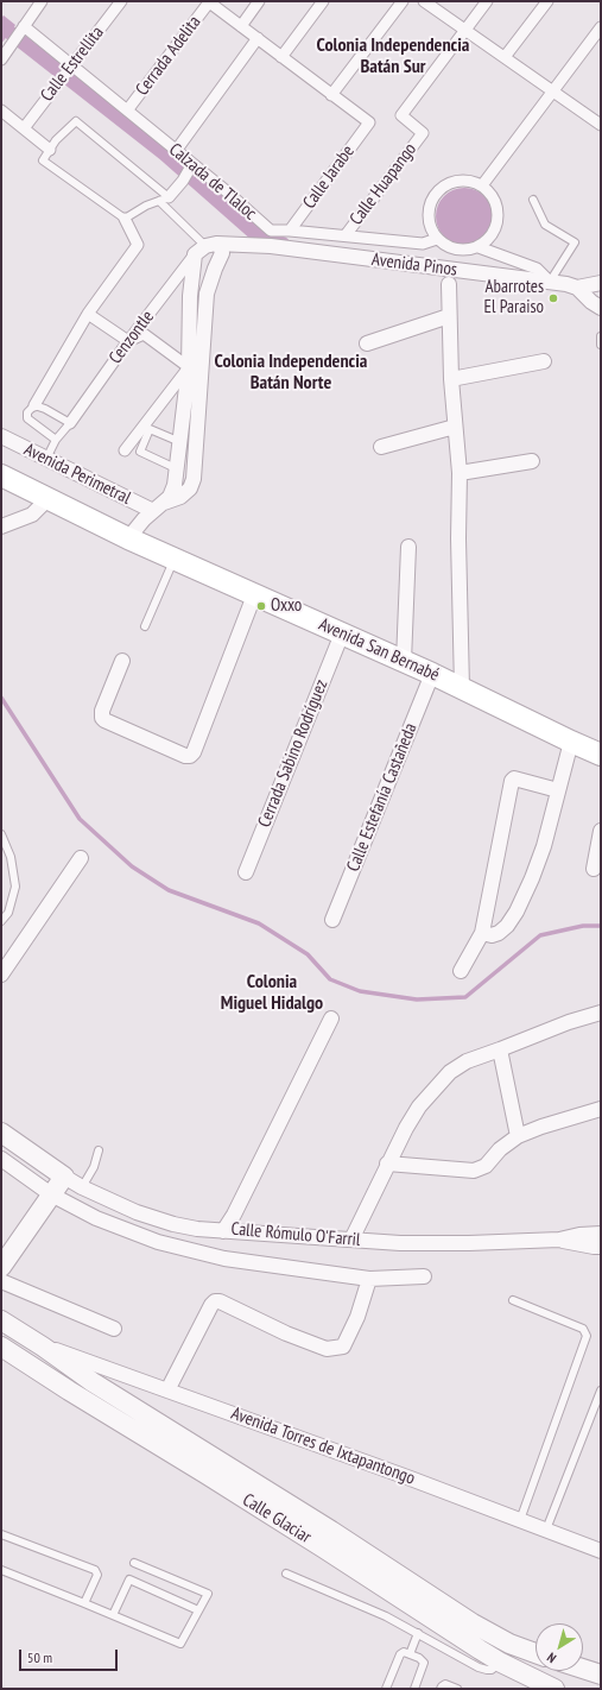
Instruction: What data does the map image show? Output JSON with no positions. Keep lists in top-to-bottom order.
{
  "streets": {
    "main road": ["Avenida San Bernabé"],
    "street": [
      "Cerrada Adelita",
      "Calle Estrellita",
      "Calle Jarabe",
      "Calzada de Tlaloc",
      "Calle Huapango",
      "Avenida Pinos",
      "Cenzontle",
      "Avenida Perimetral",
      "Cerrada Sabino Rodríguez",
      "Calle Estefanía Castañeda",
      "Calle Rómulo O'Farril",
      "Avenida Torres de Ixtapantongo",
      "Calle Glaciar"
    ]
  },
  "crossings": [
    ["Cerrada Adelita", "Calzada de Tlaloc"],
    ["Calle Estrellita", "Calzada de Tlaloc"],
    ["Calle Jarabe", "Calzada de Tlaloc"],
    ["Calzada de Tlaloc", "Calle Huapango"],
    ["Avenida Pinos", "Cenzontle"],
    ["Avenida San Bernabé", "Cerrada Sabino Rodríguez"],
    ["Avenida San Bernabé", "Calle Estefanía Castañeda"],
    ["Avenida Torres de Ixtapantongo", "Calle Glaciar"]
  ],
  "districts": ["Colonia Independencia Batán Sur", "Colonia Independencia Batán Norte", "Colonia Miguel Hidalgo"],
  "places": ["Abarrotes El Paraiso", "Oxxo"],
  "scale_bar": "50 m",
  "north": "bottom left"
}
